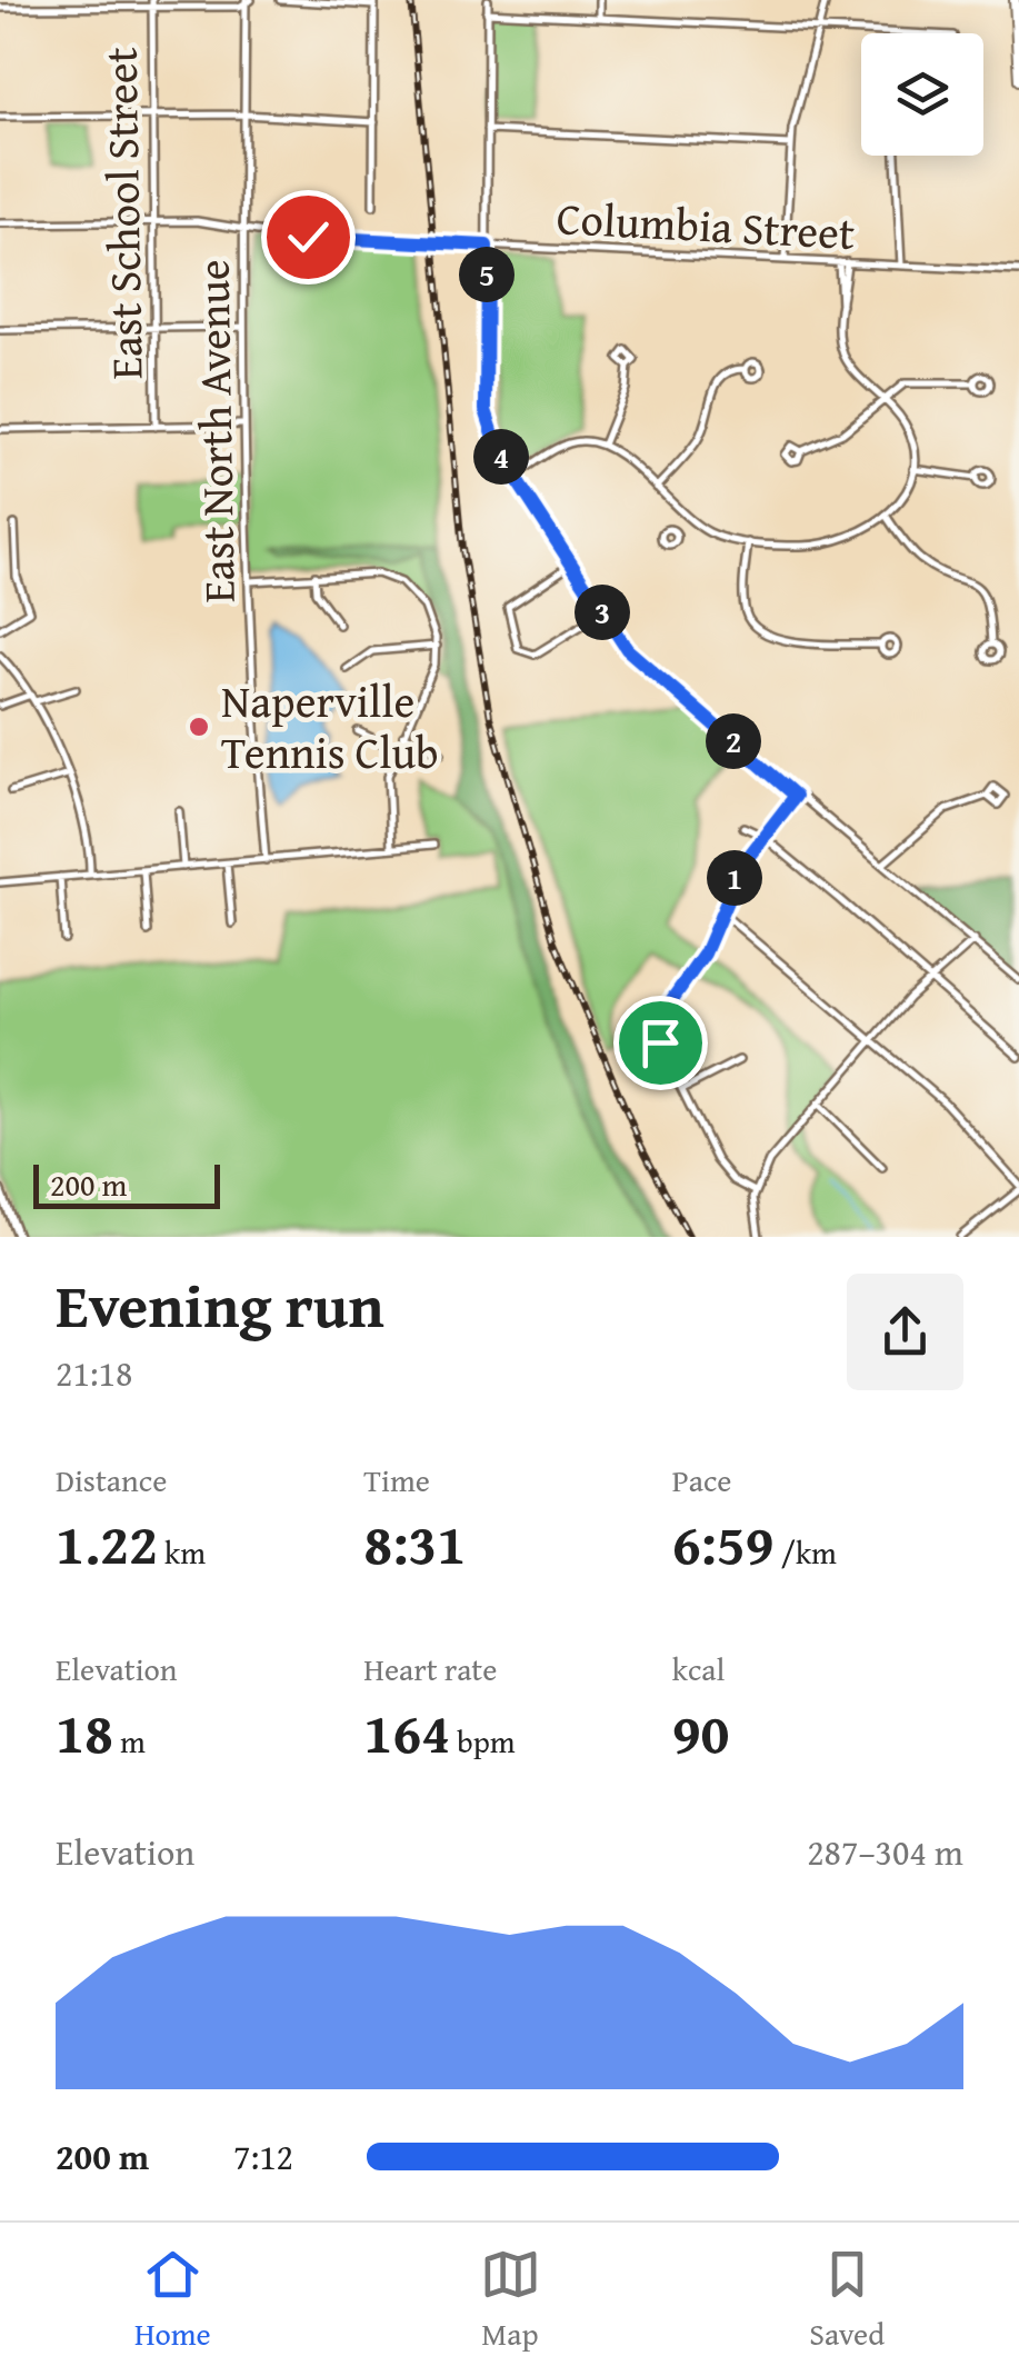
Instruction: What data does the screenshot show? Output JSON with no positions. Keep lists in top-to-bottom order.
{
  "streets": {
    "street": ["East School Street", "Columbia Street", "East North Avenue"]
  },
  "crossings": [
    ["East School Street", "Columbia Street"],
    ["Columbia Street", "East North Avenue"]
  ],
  "places": ["Naperville Tennis Club"],
  "scale_bar": "200 m",
  "page": {
    "pins": [
      "5",
      "4",
      "3",
      "2",
      "1"
    ],
    "scale": "200 m",
    "heading": ["Evening run", "21:18"],
    "stats": [
      ["Distance", "1.22 km"],
      ["Time", "8:31"],
      ["Pace", "6:59 /km"],
      ["Elevation", "18 m"],
      ["Heart rate", "164 bpm"],
      ["kcal", "90"]
    ],
    "chart": ["Elevation", "287–304 m"],
    "list": [
      {
        "name": "200 m",
        "note": "7:12"
      }
    ],
    "tabs": ["Home", "Map", "Saved"]
  }
}
